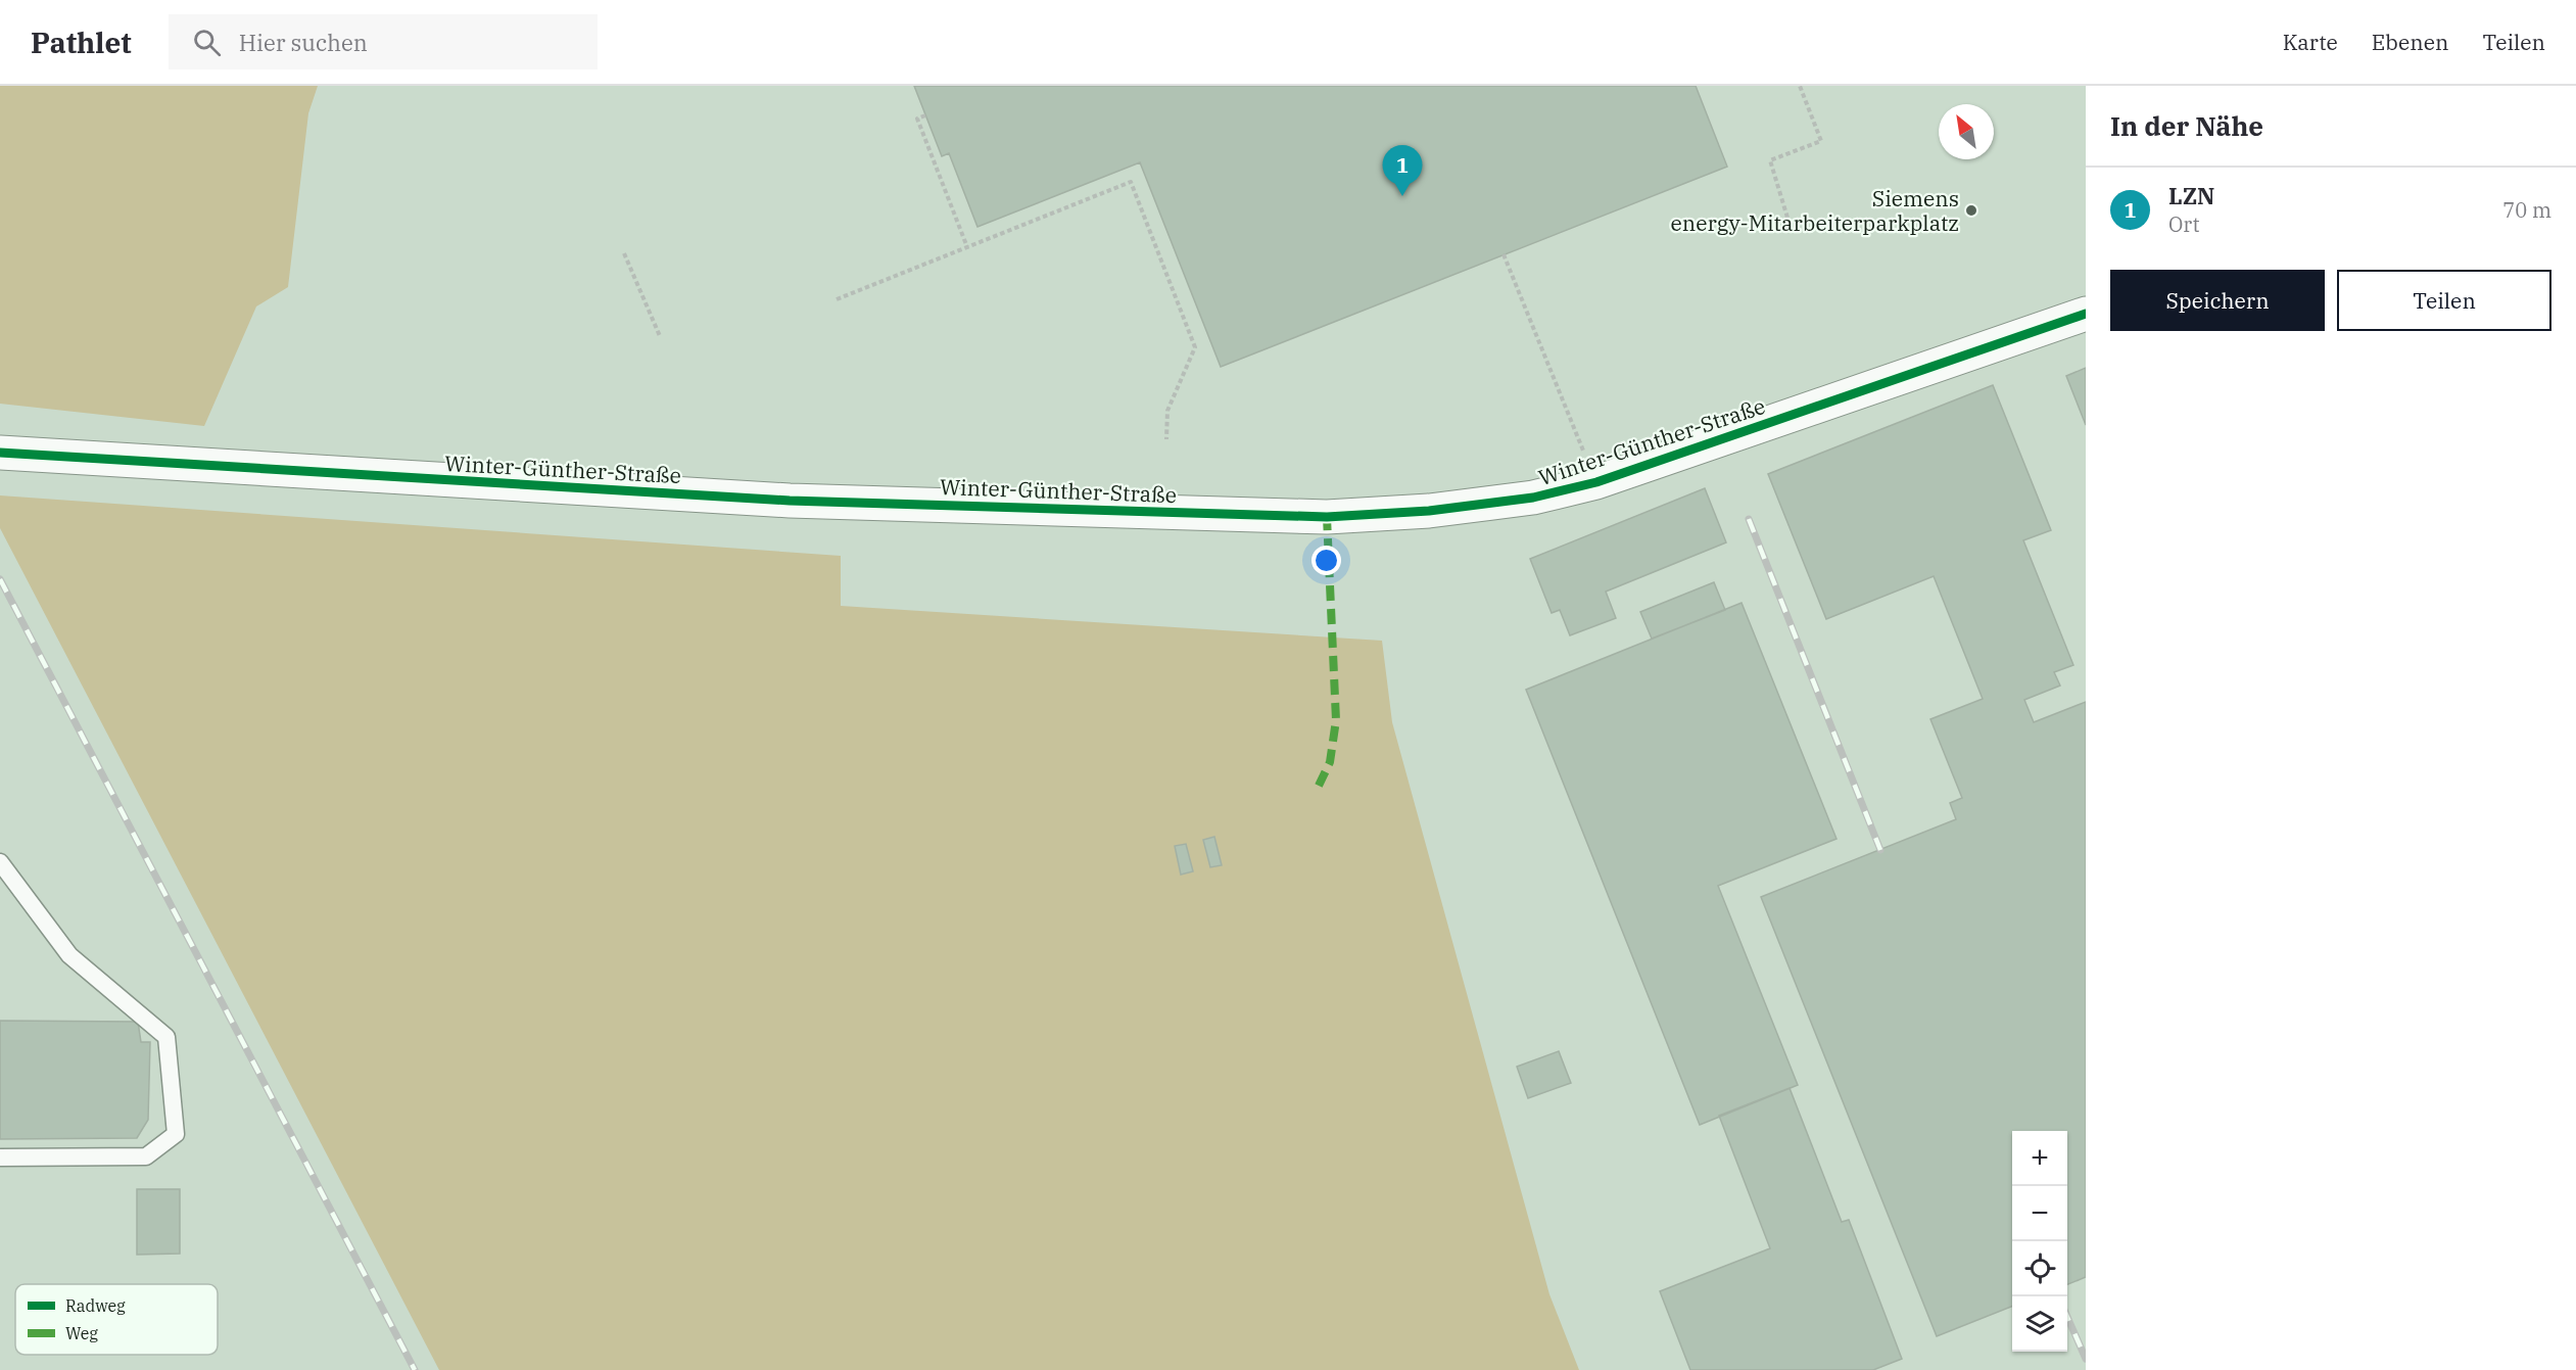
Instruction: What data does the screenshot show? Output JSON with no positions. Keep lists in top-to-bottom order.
{
  "streets": {
    "street": ["Winter-Günther-Straße"]
  },
  "places": ["Siemens energy-Mitarbeiterparkplatz"],
  "legend": ["Radweg", "Weg"],
  "north": "top left",
  "page": {
    "header": "Pathlet",
    "search": "Hier suchen",
    "nav": ["Karte", "Ebenen", "Teilen"],
    "heading": "In der Nähe",
    "pins": "1",
    "list": [
      {
        "mark": "1",
        "name": "LZN",
        "note": "Ort",
        "value": "70 m"
      }
    ],
    "buttons": ["Speichern", "Teilen"],
    "map_buttons": ["+", "−"]
  }
}
